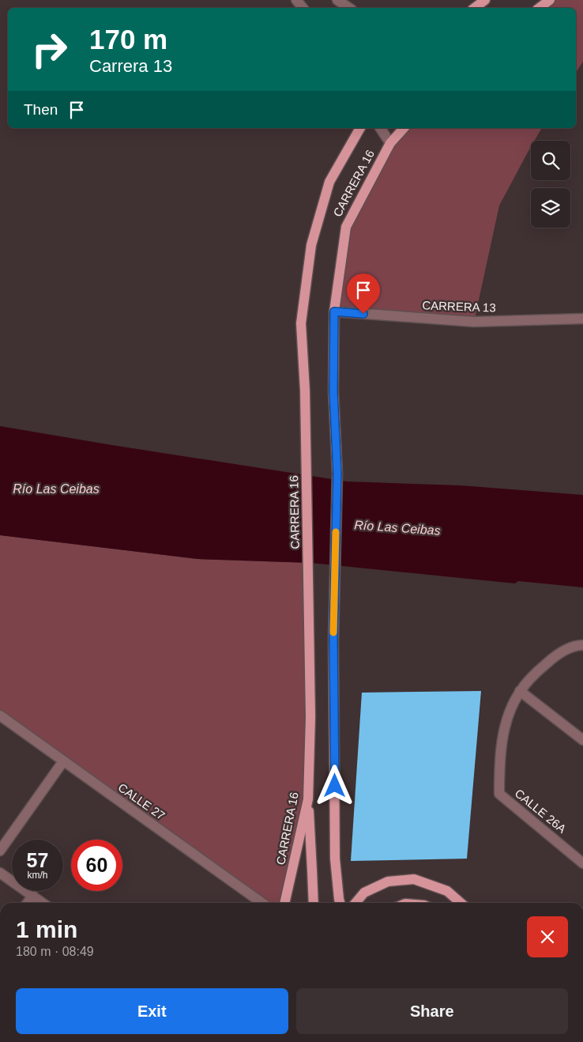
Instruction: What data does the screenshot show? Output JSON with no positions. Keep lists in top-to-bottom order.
{
  "streets": {
    "main road": ["CARRERA 16"],
    "street": ["CARRERA 13", "CALLE 27", "CALLE 26A"]
  },
  "crossings": [
    ["CARRERA 16", "CARRERA 13"]
  ],
  "water": ["Río Las Ceibas"],
  "page": {
    "turn": ["170 m", "Carrera 13"],
    "then": "Then",
    "speed": "57 km/h",
    "limit": "60",
    "heading": ["1 min", "180 m · 08:49"],
    "buttons": ["Exit", "Share"]
  }
}
